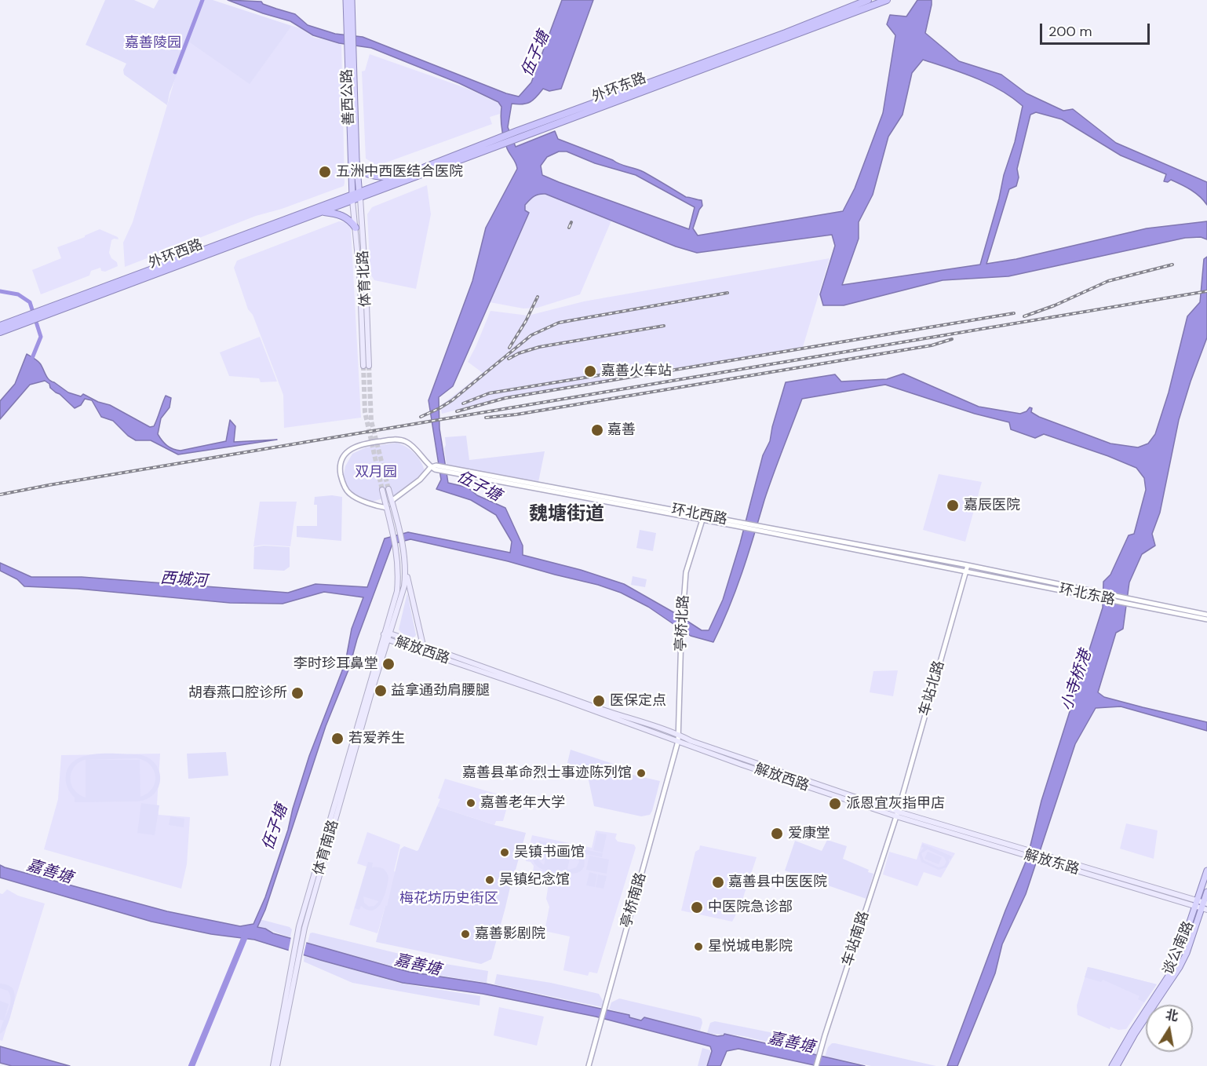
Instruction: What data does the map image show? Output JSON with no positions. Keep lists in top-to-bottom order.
{
  "streets": {
    "highway": ["外环东路", "外环西路"],
    "main road": [
      "善西公路",
      "体育北路",
      "解放西路",
      "体育南路",
      "解放东路",
      "谈公南路"
    ],
    "street": [
      "环北西路",
      "环北东路",
      "亭桥北路",
      "车站北路",
      "亭桥南路",
      "车站南路"
    ]
  },
  "crossings": [
    ["外环东路", "善西公路"],
    ["外环东路", "外环西路"],
    ["外环东路", "体育北路"],
    ["善西公路", "外环西路"],
    ["善西公路", "体育北路"],
    ["外环西路", "体育北路"],
    ["环北西路", "环北东路"],
    ["环北西路", "亭桥北路"],
    ["环北西路", "车站北路"],
    ["环北东路", "车站北路"],
    ["亭桥北路", "解放西路"],
    ["亭桥北路", "亭桥南路"],
    ["解放西路", "车站北路"],
    ["解放西路", "体育南路"],
    ["解放西路", "解放东路"],
    ["解放西路", "亭桥南路"],
    ["解放西路", "车站南路"],
    ["车站北路", "解放东路"],
    ["车站北路", "车站南路"],
    ["解放东路", "车站南路"],
    ["解放东路", "谈公南路"]
  ],
  "districts": ["魏塘街道"],
  "water": [
    "伍子塘",
    "西城河",
    "小寺桥港",
    "嘉善塘"
  ],
  "parks": ["嘉善陵园", "双月园", "梅花坊历史街区"],
  "places": [
    "五洲中西医结合医院",
    "嘉善火车站",
    "嘉善",
    "嘉辰医院",
    "李时珍耳鼻堂",
    "益拿通劲肩腰腿",
    "胡春燕口腔诊所",
    "医保定点",
    "若爱养生",
    "嘉善县革命烈士事迹陈列馆",
    "嘉善老年大学",
    "派恩宜灰指甲店",
    "爱康堂",
    "吴镇书画馆",
    "吴镇纪念馆",
    "嘉善县中医医院",
    "中医院急诊部",
    "嘉善影剧院",
    "星悦城电影院"
  ],
  "scale_bar": "200 m",
  "north": "top"
}
